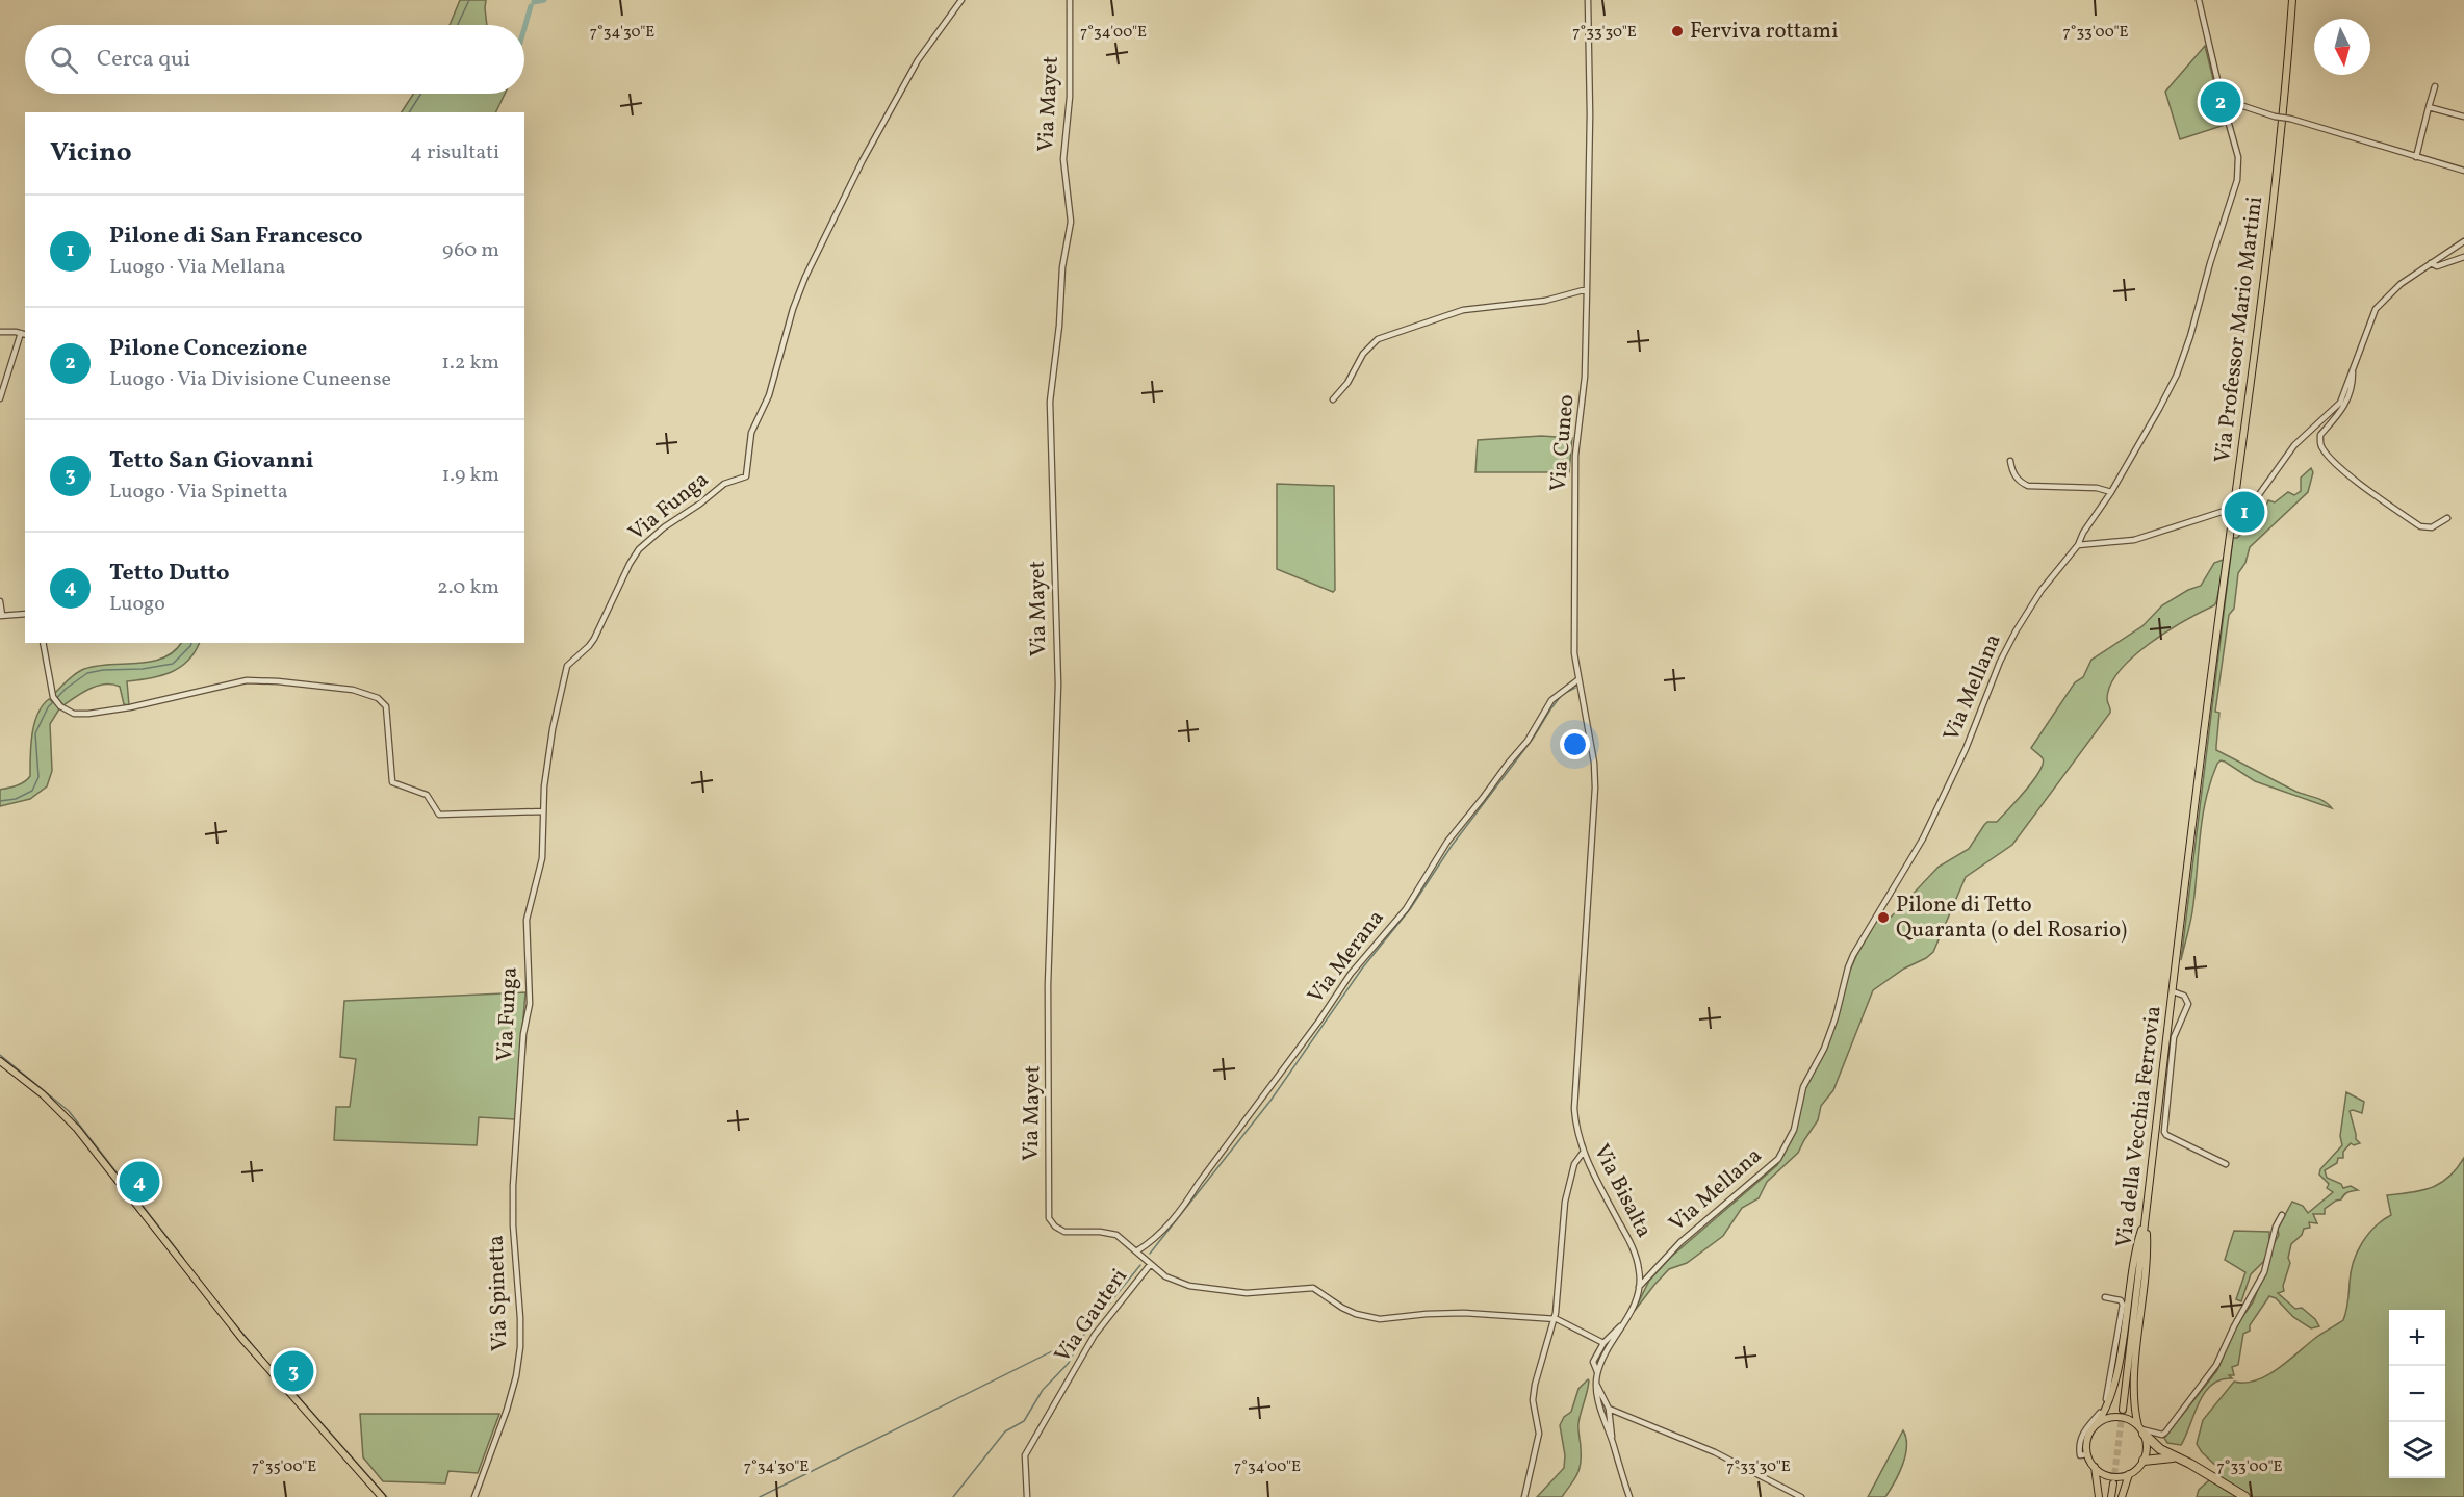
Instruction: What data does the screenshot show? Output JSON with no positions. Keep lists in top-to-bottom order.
{
  "streets": {
    "main road": ["Via Professor Mario Martini", "Via della Vecchia Ferrovia"],
    "street": [
      "Via Mayet",
      "Via Cuneo",
      "Via Funga",
      "Via Mellana",
      "Via Merana",
      "Via Bisalta",
      "Via Spinetta",
      "Via Gauteri"
    ]
  },
  "crossings": [
    ["Via Mayet", "Via Gauteri"],
    ["Via Professor Mario Martini", "Via della Vecchia Ferrovia"],
    ["Via Cuneo", "Via Merana"],
    ["Via Cuneo", "Via Bisalta"],
    ["Via Funga", "Via Spinetta"],
    ["Via Mellana", "Via Bisalta"],
    ["Via Merana", "Via Gauteri"]
  ],
  "places": ["Ferviva rottami", "Pilone di Tetto Quaranta (o del Rosario)"],
  "north": "bottom",
  "page": {
    "search": "Cerca qui",
    "pins": [
      "2",
      "1",
      "4",
      "3"
    ],
    "heading": ["Vicino", "4 risultati"],
    "list": [
      {
        "mark": "1",
        "name": "Pilone di San Francesco",
        "note": "Luogo · Via Mellana",
        "value": "960 m"
      },
      {
        "mark": "2",
        "name": "Pilone Concezione",
        "note": "Luogo · Via Divisione Cuneense",
        "value": "1.2 km"
      },
      {
        "mark": "3",
        "name": "Tetto San Giovanni",
        "note": "Luogo · Via Spinetta",
        "value": "1.9 km"
      },
      {
        "mark": "4",
        "name": "Tetto Dutto",
        "note": "Luogo",
        "value": "2.0 km"
      }
    ],
    "map_buttons": ["+", "−"]
  },
  "coordinates": [
    "7°34'30\"E",
    "7°34'00\"E",
    "7°33'30\"E",
    "7°33'00\"E",
    "7°35'00\"E"
  ]
}
